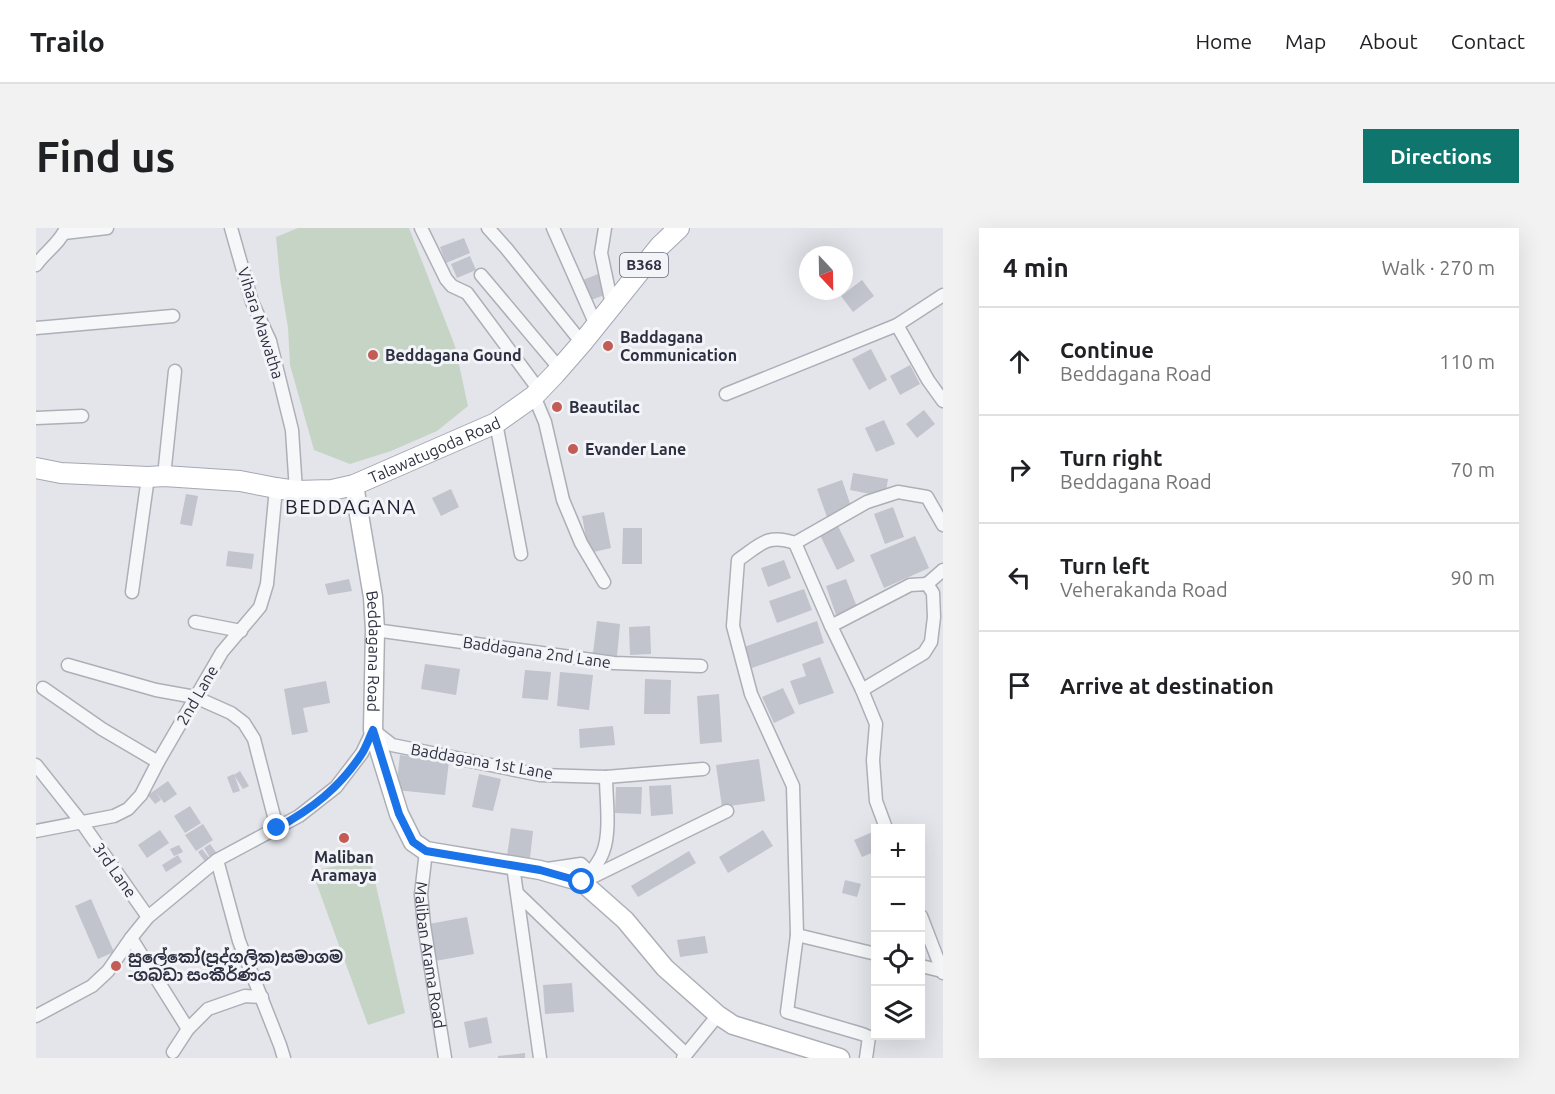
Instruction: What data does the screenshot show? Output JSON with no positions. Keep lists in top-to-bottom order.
{
  "streets": {
    "main road": ["B368", "Talawatugoda Road"],
    "street": [
      "Vihara Mawatha",
      "Beddagana Road",
      "Baddagana 2nd Lane",
      "2nd Lane",
      "Baddagana 1st Lane",
      "3rd Lane",
      "Maliban Arama Road"
    ]
  },
  "crossings": [
    ["Vihara Mawatha", "Talawatugoda Road"],
    ["Talawatugoda Road", "Beddagana Road"],
    ["Talawatugoda Road", "2nd Lane"],
    ["Beddagana Road", "Baddagana 2nd Lane"],
    ["Beddagana Road", "Baddagana 1st Lane"],
    ["Beddagana Road", "Maliban Arama Road"],
    ["2nd Lane", "3rd Lane"]
  ],
  "districts": ["BEDDAGANA"],
  "places": [
    "Baddagana Communication",
    "Beddagana Gound",
    "Beautilac",
    "Evander Lane",
    "Maliban Aramaya",
    "සුලේකෝ(පුද්ගලික)සමාගම -ගබඩා සංකීර්ණය"
  ],
  "north": "bottom",
  "page": {
    "header": "Trailo",
    "nav": [
      "Home",
      "Map",
      "About",
      "Contact"
    ],
    "buttons": "Directions",
    "title": "Find us",
    "heading": ["4 min", "Walk · 270 m"],
    "list": [
      ["Continue", "Beddagana Road", "110 m"],
      ["Turn right", "Beddagana Road", "70 m"],
      ["Turn left", "Veherakanda Road", "90 m"],
      "Arrive at destination"
    ],
    "map_buttons": ["+", "−"]
  }
}
